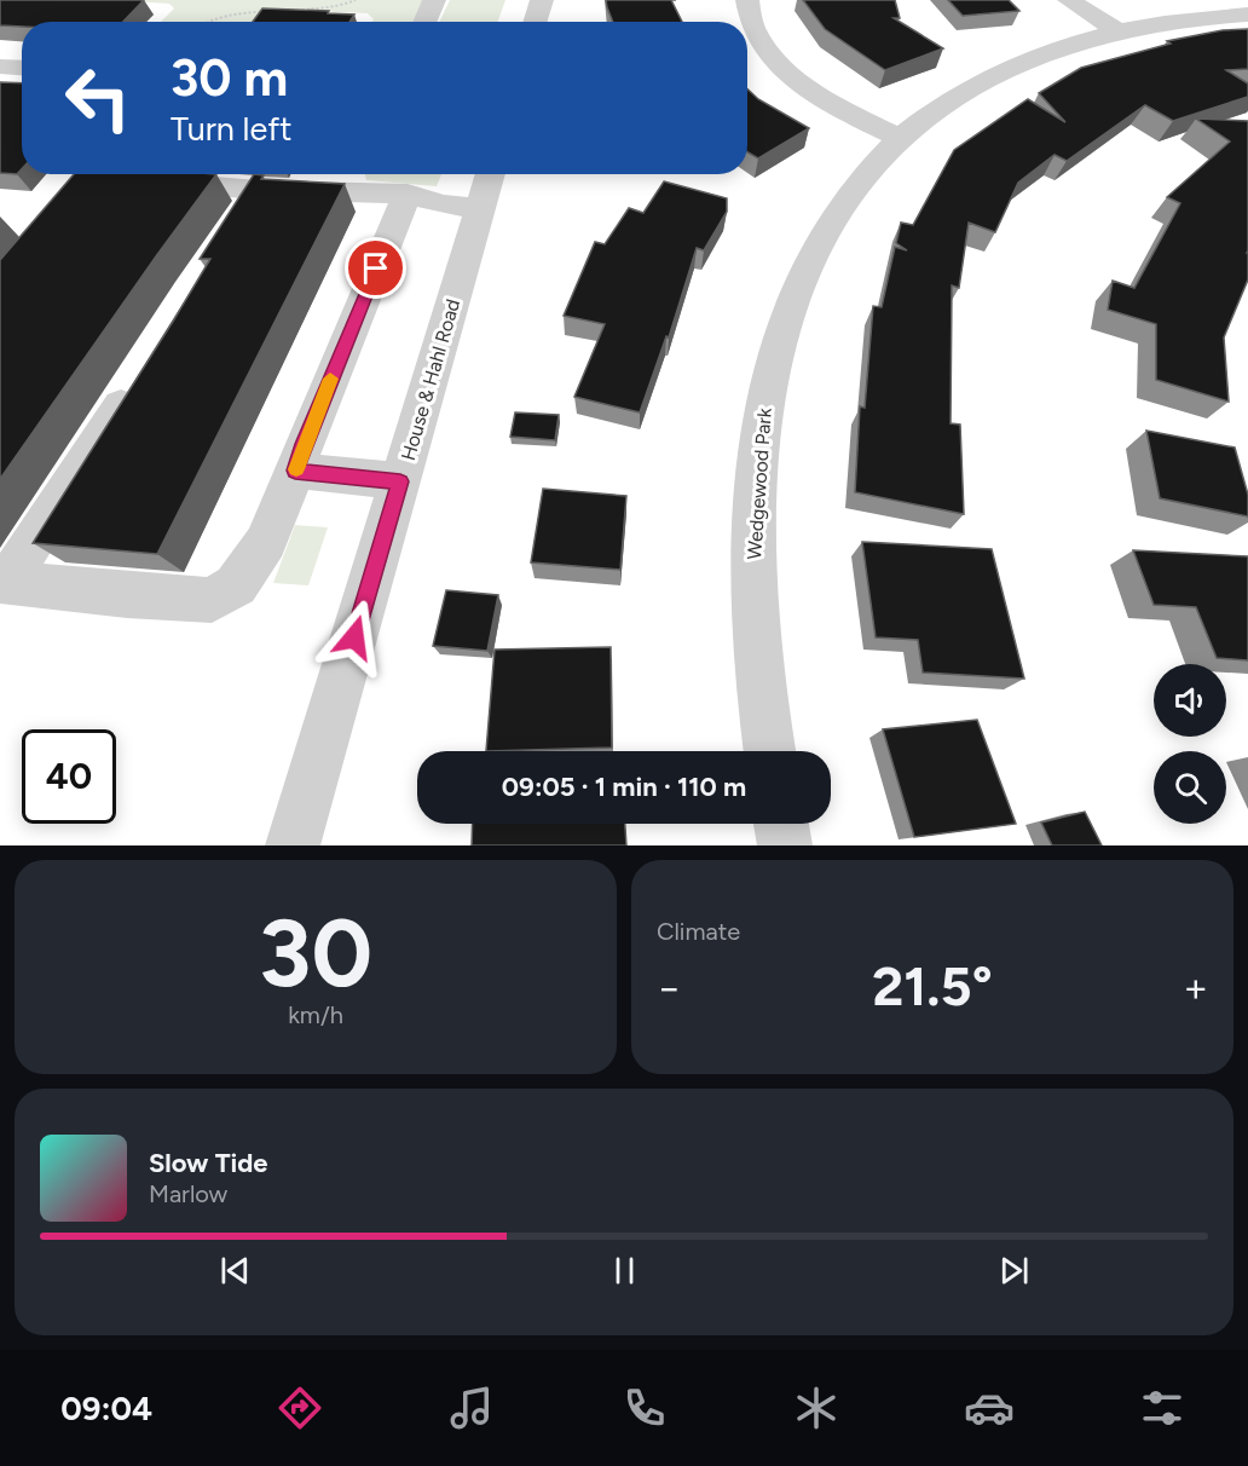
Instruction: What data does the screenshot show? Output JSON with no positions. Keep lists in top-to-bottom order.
{
  "streets": {
    "street": ["House & Hahl Road", "Wedgewood Park"]
  },
  "page": {
    "turn": ["30 m", "Turn left"],
    "limit": "40",
    "trip": "09:05 · 1 min · 110 m",
    "tile": [
      ["30", "km/h"],
      "Climate"
    ],
    "heat": ["−", "21.5°", "+"],
    "song": ["Slow Tide", "Marlow"],
    "tabs": "09:04"
  }
}
